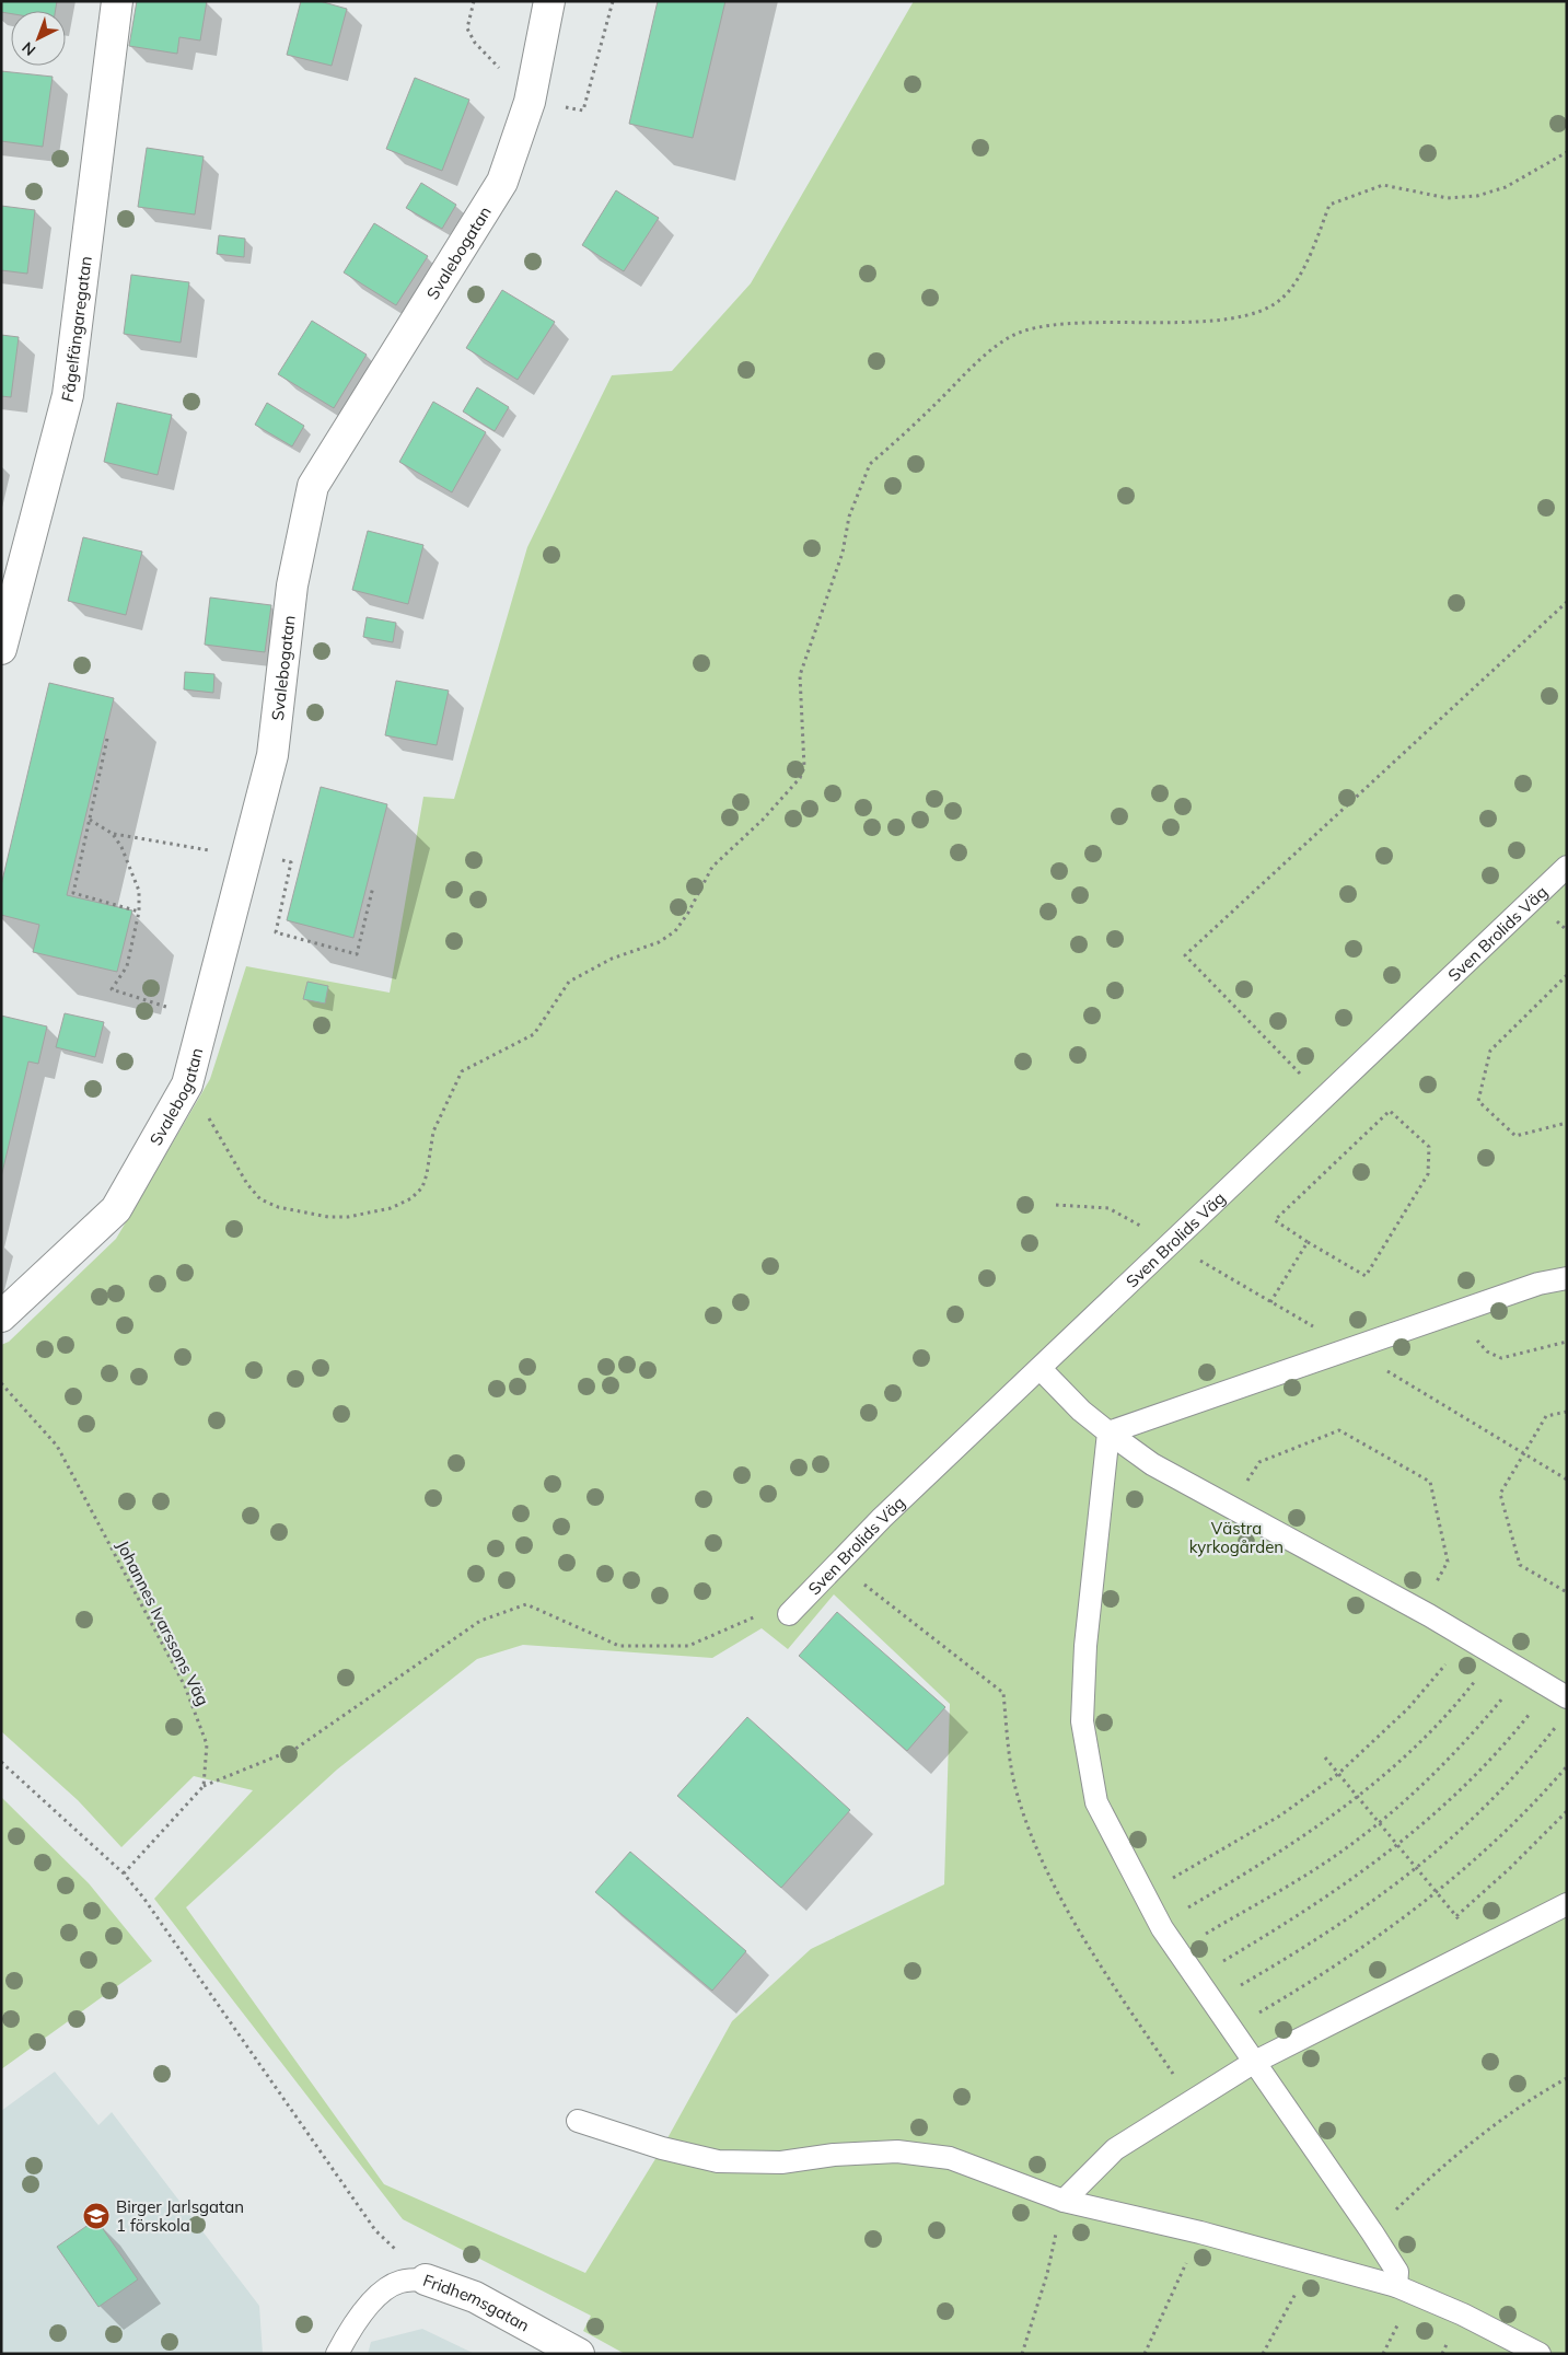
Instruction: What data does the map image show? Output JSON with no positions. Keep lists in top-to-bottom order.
{
  "streets": {
    "street": ["Svalebogatan", "Fågelfängaregatan", "Fridhemsgatan"],
    "lane": ["Sven Brolids Väg"],
    "path": ["Johannes Ivarssons Väg"]
  },
  "parks": ["Västra kyrkogården"],
  "places": {
    "school or university": ["Birger Jarlsgatan 1 förskola"]
  },
  "north": "bottom left"
}
